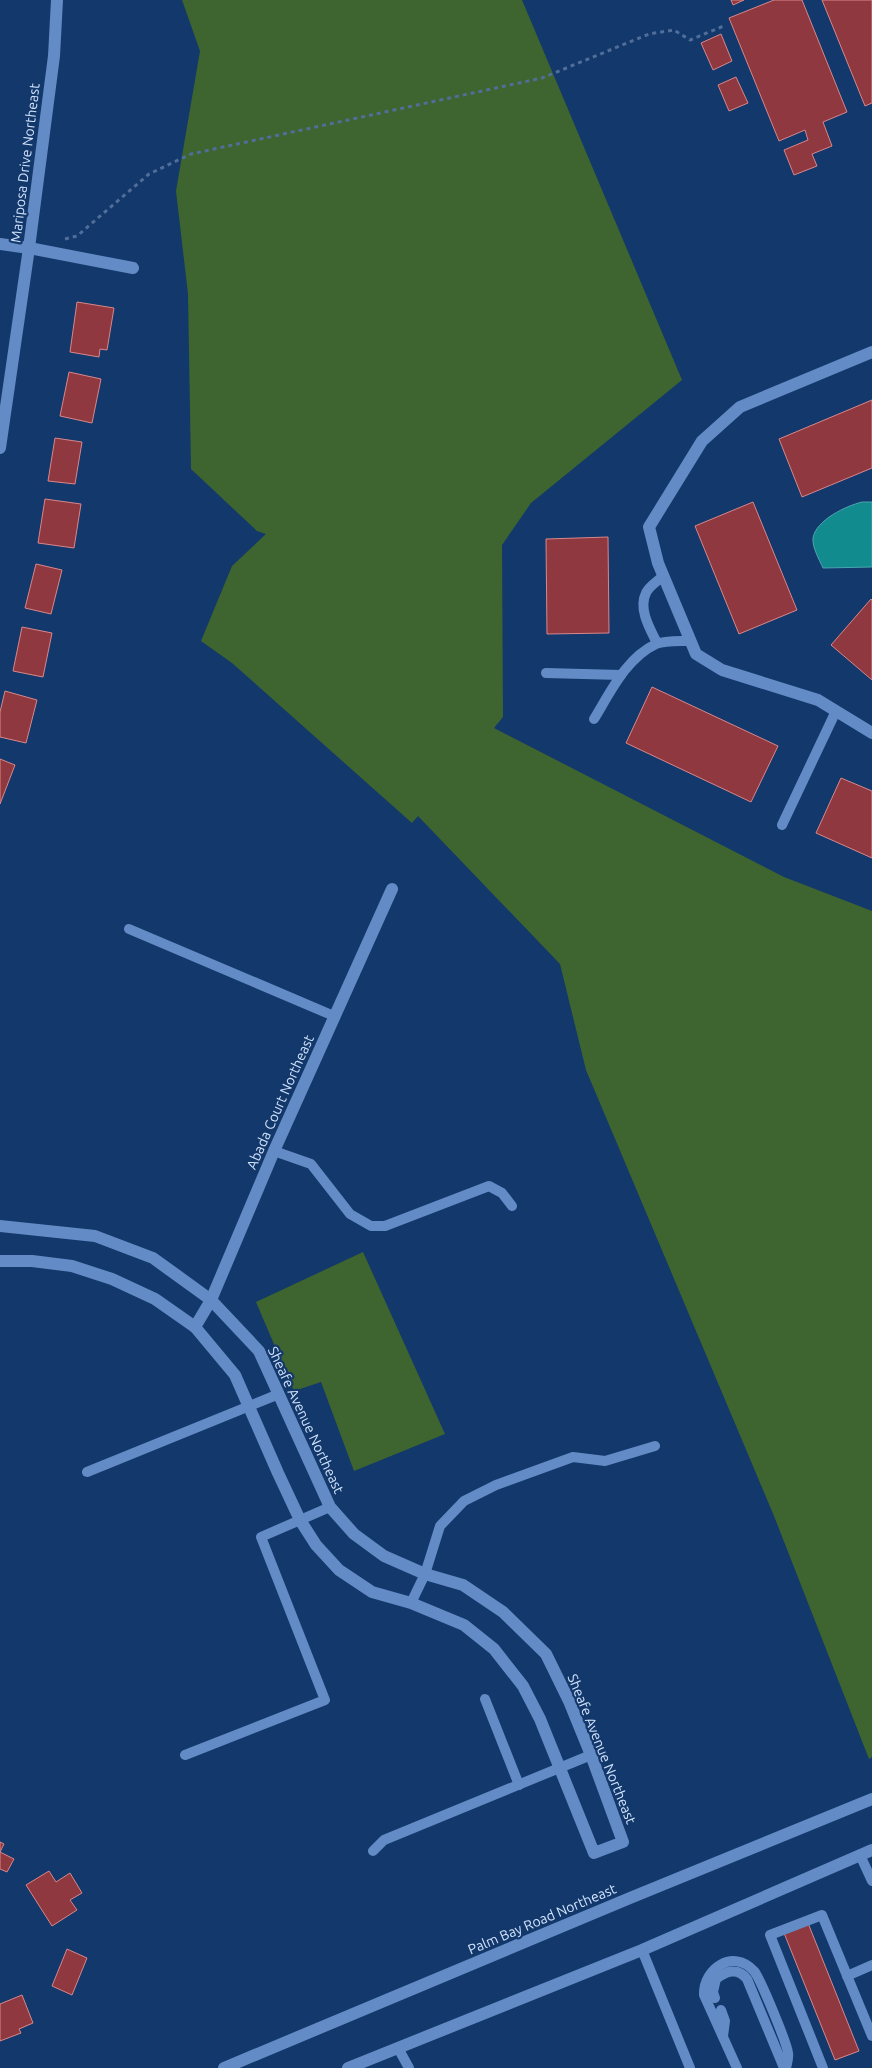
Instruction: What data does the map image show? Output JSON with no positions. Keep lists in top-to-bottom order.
{
  "streets": {
    "street": [
      "Mariposa Drive Northeast",
      "Abada Court Northeast",
      "Sheafe Avenue Northeast",
      "Palm Bay Road Northeast"
    ]
  },
  "crossings": [
    ["Abada Court Northeast", "Sheafe Avenue Northeast"]
  ]
}
